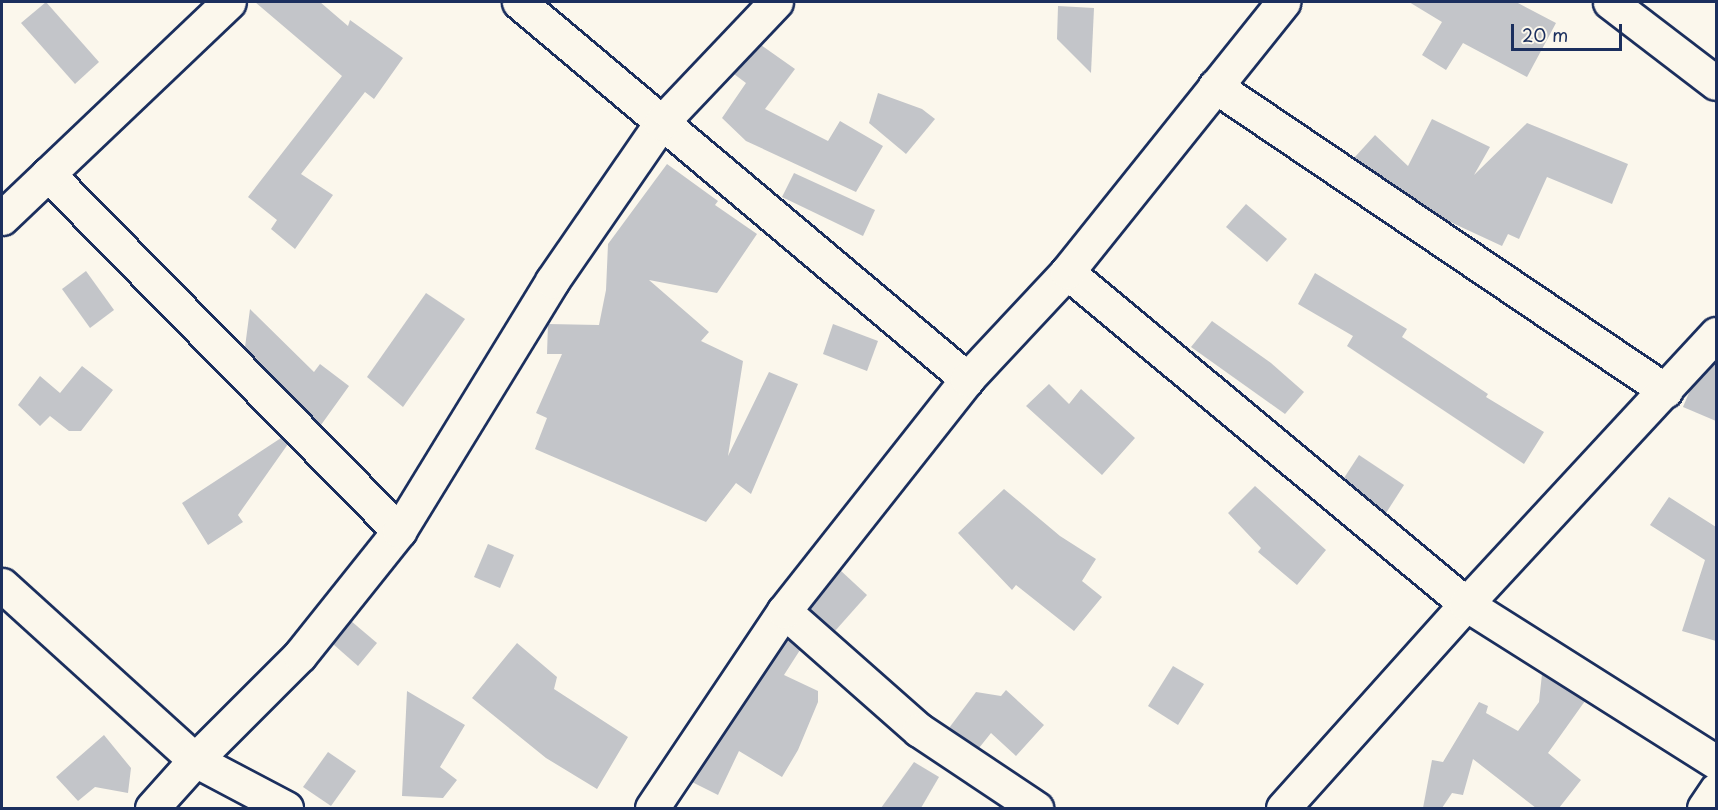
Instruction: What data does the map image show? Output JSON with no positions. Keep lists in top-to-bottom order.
{
  "scale_bar": "20 m"
}
